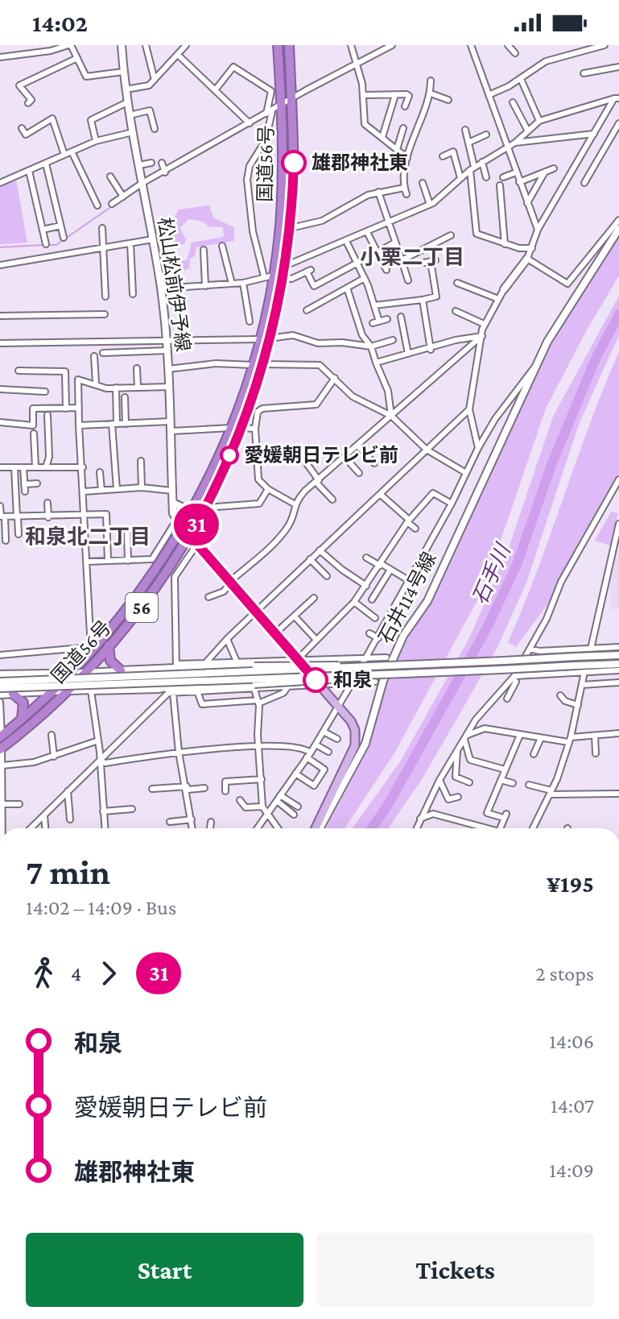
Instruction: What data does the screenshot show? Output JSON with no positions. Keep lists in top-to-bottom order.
{
  "streets": {
    "highway": ["国道56号", "56"],
    "street": ["松山松前伊予線", "石井114号線"]
  },
  "crossings": [
    ["国道56号", "松山松前伊予線"]
  ],
  "districts": ["小栗二丁目", "和泉北二丁目"],
  "water": ["石手川"],
  "places": ["雄郡神社東", "愛媛朝日テレビ前", "和泉"],
  "lines": ["bus line 31"],
  "page": {
    "status": "14:02",
    "on_map": "31",
    "heading": ["7 min", "14:02 – 14:09 · Bus", "¥195"],
    "legs": ["4", "31", "2 stops"],
    "list": [
      {
        "name": "和泉",
        "value": "14:06"
      },
      {
        "name": "愛媛朝日テレビ前",
        "value": "14:07"
      },
      {
        "name": "雄郡神社東",
        "value": "14:09"
      }
    ],
    "buttons": ["Start", "Tickets"]
  }
}
